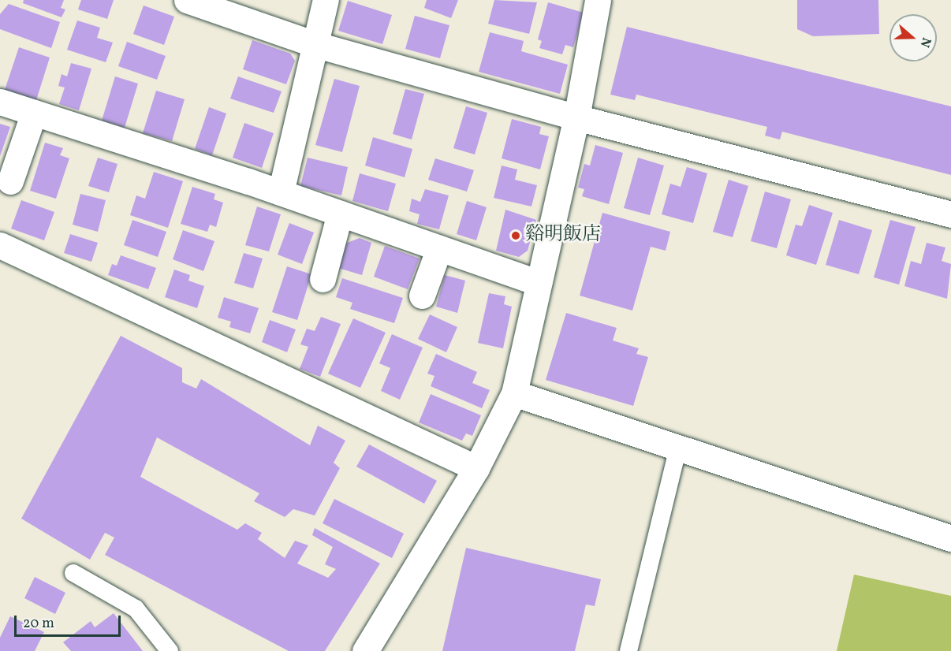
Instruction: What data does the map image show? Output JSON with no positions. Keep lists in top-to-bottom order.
{
  "places": ["谿明飯店"],
  "scale_bar": "20 m",
  "north": "right"
}
